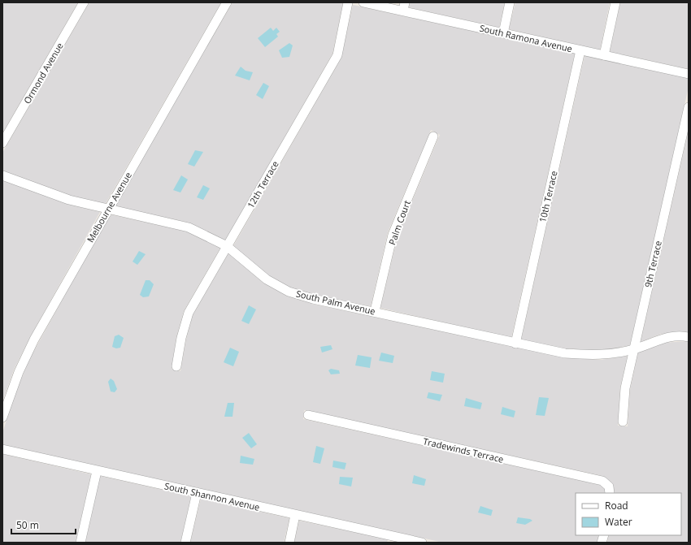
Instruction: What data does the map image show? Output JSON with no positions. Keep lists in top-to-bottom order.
{
  "streets": {
    "street": [
      "South Ramona Avenue",
      "Ormond Avenue",
      "12th Terrace",
      "10th Terrace",
      "Melbourne Avenue",
      "Palm Court",
      "9th Terrace",
      "South Palm Avenue",
      "Tradewinds Terrace",
      "South Shannon Avenue"
    ]
  },
  "crossings": [
    ["South Ramona Avenue", "10th Terrace"],
    ["12th Terrace", "South Palm Avenue"],
    ["10th Terrace", "South Palm Avenue"],
    ["Melbourne Avenue", "South Palm Avenue"],
    ["Palm Court", "South Palm Avenue"],
    ["9th Terrace", "South Palm Avenue"]
  ],
  "legend": ["Road", "Water"],
  "scale_bar": "50 m"
}
